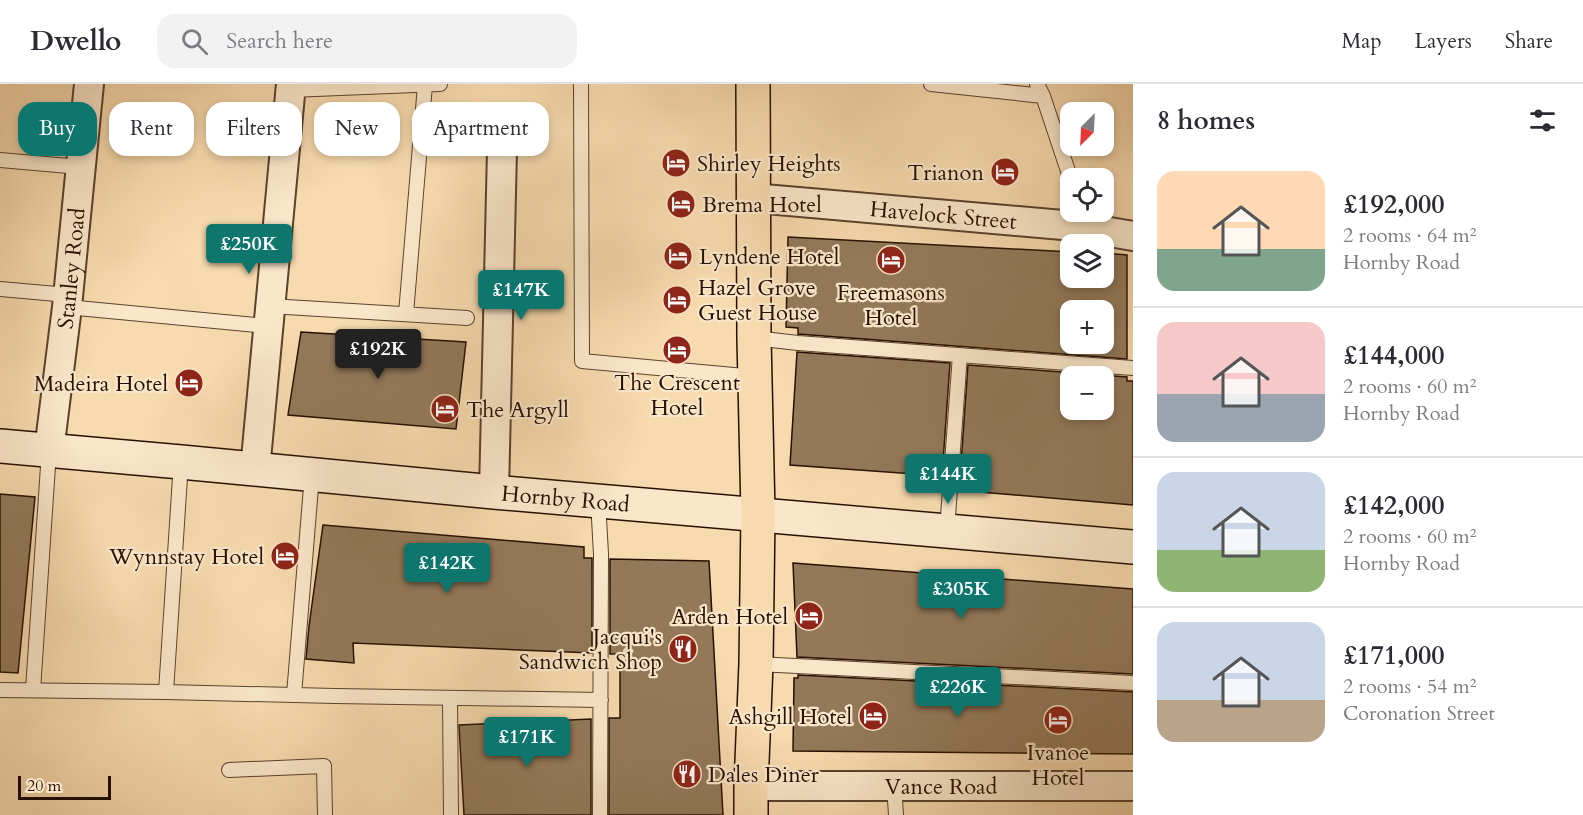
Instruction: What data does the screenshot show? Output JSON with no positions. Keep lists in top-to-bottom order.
{
  "streets": {
    "main road": ["Hornby Road"],
    "street": ["Havelock Street", "Stanley Road", "Vance Road"]
  },
  "crossings": [
    ["Stanley Road", "Hornby Road"]
  ],
  "places": {
    "hotel": [
      "Shirley Heights",
      "Trianon",
      "Brema Hotel",
      "Lyndene Hotel",
      "Freemasons Hotel",
      "Hazel Grove Guest House",
      "The Crescent Hotel",
      "Madeira Hotel",
      "The Argyll",
      "Wynnstay Hotel",
      "Arden Hotel",
      "Ashgill Hotel",
      "Ivanoe Hotel"
    ],
    "restaurant": ["Jacqui's Sandwich Shop", "Dales Diner"]
  },
  "scale_bar": "20 m",
  "north": "bottom left",
  "page": {
    "header": "Dwello",
    "search": "Search here",
    "nav": ["Map", "Layers", "Share"],
    "heading": "8 homes",
    "map_buttons": ["+", "−"],
    "chip": [
      "Buy",
      "Rent",
      "Filters",
      "New",
      "Apartment"
    ],
    "list": [
      {
        "name": "£192,000",
        "note": "2 rooms · 64 m² · Hornby Road"
      },
      {
        "name": "£144,000",
        "note": "2 rooms · 60 m² · Hornby Road"
      },
      {
        "name": "£142,000",
        "note": "2 rooms · 60 m² · Hornby Road"
      },
      {
        "name": "£171,000",
        "note": "2 rooms · 54 m² · Coronation Street"
      }
    ],
    "price": [
      "£250K",
      "£147K",
      "£192K",
      "£144K",
      "£142K",
      "£305K",
      "£226K",
      "£171K"
    ],
    "scale": "20 m"
  }
}
